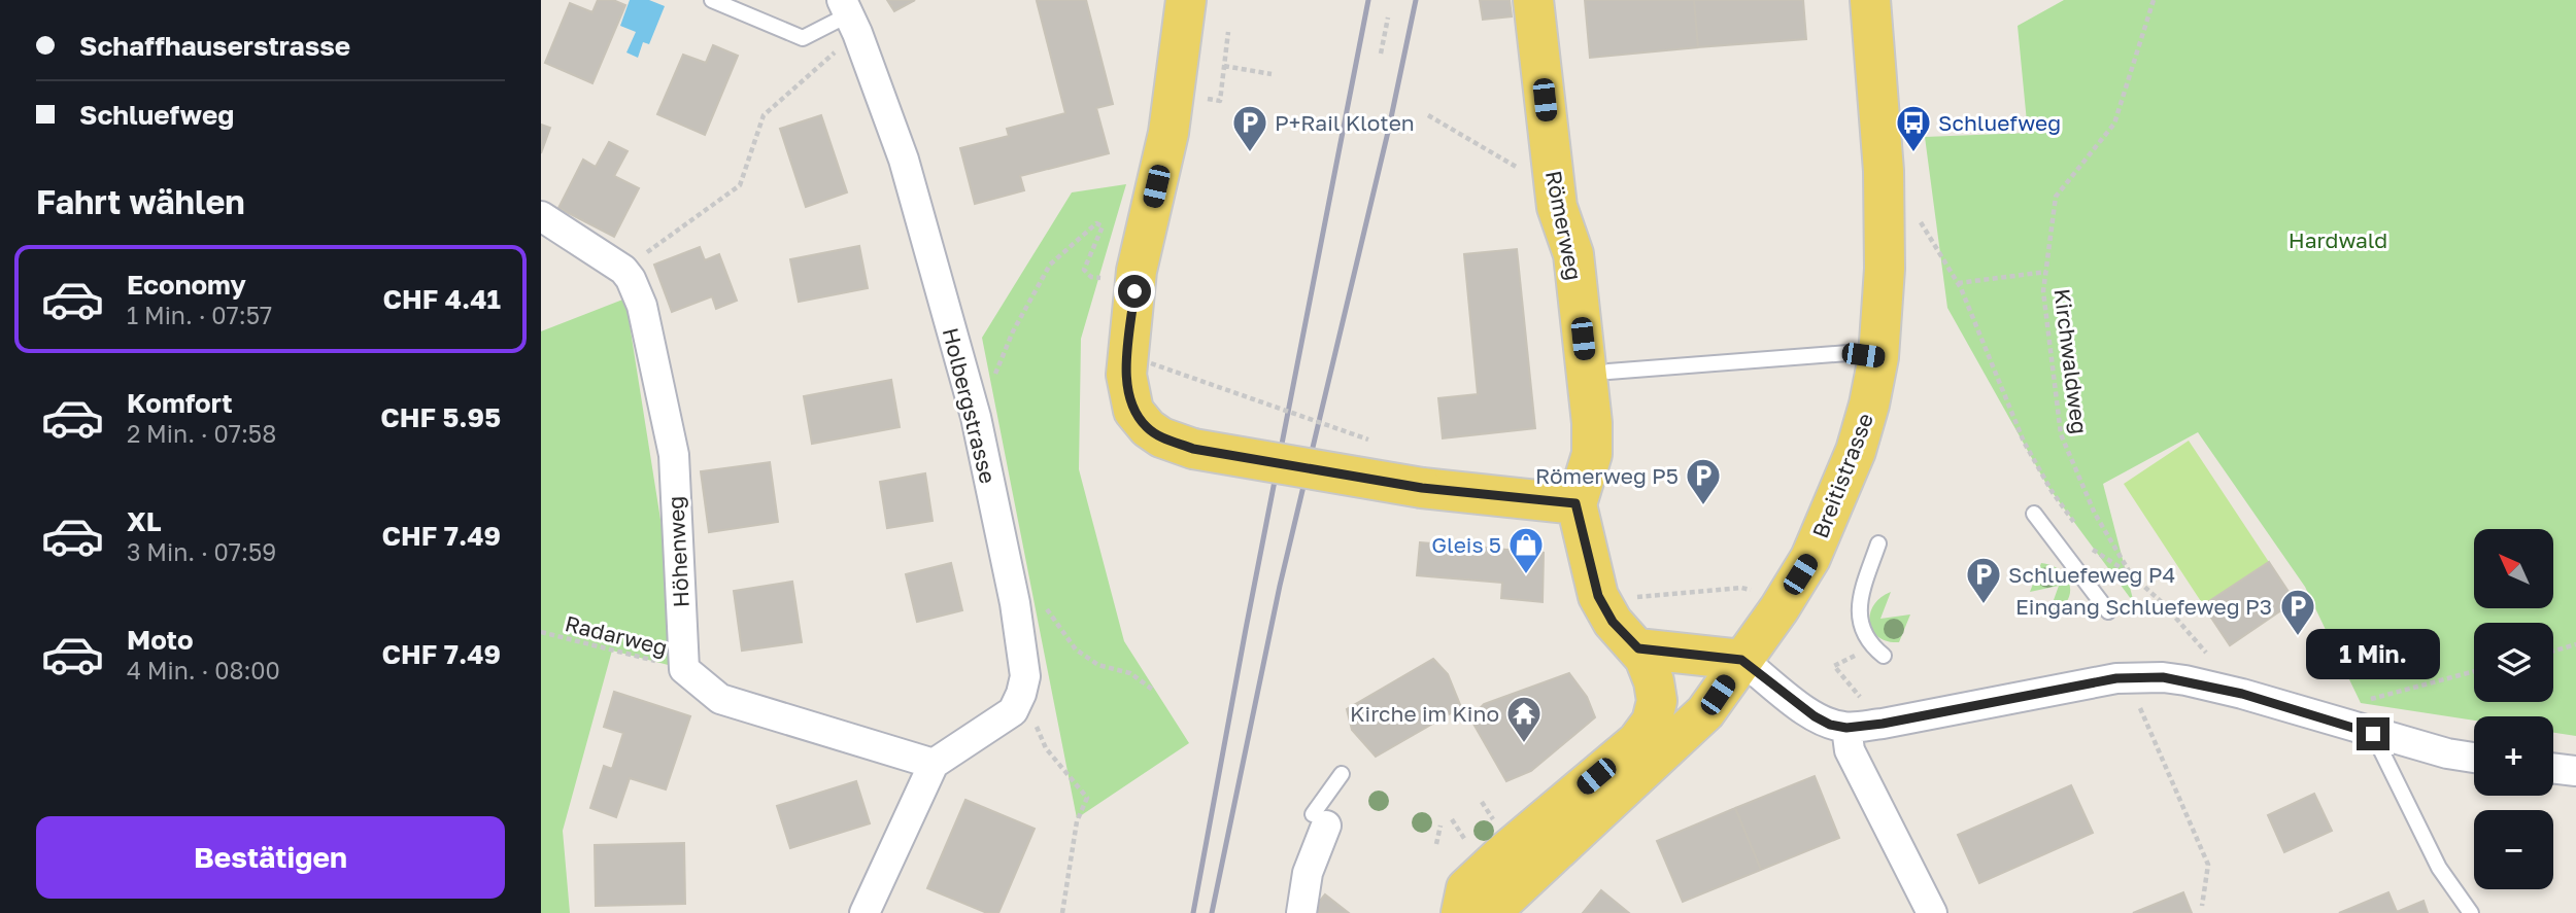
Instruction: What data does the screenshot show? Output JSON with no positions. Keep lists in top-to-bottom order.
{
  "streets": {
    "main road": ["Römerweg", "Breitistrasse"],
    "street": ["Holbergstrasse", "Höhenweg"],
    "path": ["Kirchwaldweg", "Radarweg"]
  },
  "crossings": [
    ["Höhenweg", "Radarweg"]
  ],
  "parks": ["Hardwald"],
  "places": {
    "parking": [
      "P+Rail Kloten",
      "Römerweg P5",
      "Schluefeweg P4",
      "Eingang Schluefeweg P3"
    ],
    "bus stop": ["Schluefweg"],
    "shop": ["Gleis 5"],
    "temple": ["Kirche im Kino"]
  },
  "north": "top left",
  "page": {
    "banner": ["Schaffhauserstrasse", "Schluefweg"],
    "heading": "Fahrt wählen",
    "list": [
      {
        "name": "Economy",
        "note": "1 Min. · 07:57",
        "value": "CHF 4.41"
      },
      {
        "name": "Komfort",
        "note": "2 Min. · 07:58",
        "value": "CHF 5.95"
      },
      {
        "name": "XL",
        "note": "3 Min. · 07:59",
        "value": "CHF 7.49"
      },
      {
        "name": "Moto",
        "note": "4 Min. · 08:00",
        "value": "CHF 7.49"
      }
    ],
    "map_buttons": ["+", "−"],
    "bubble": "1 Min.",
    "buttons": "Bestätigen"
  }
}
